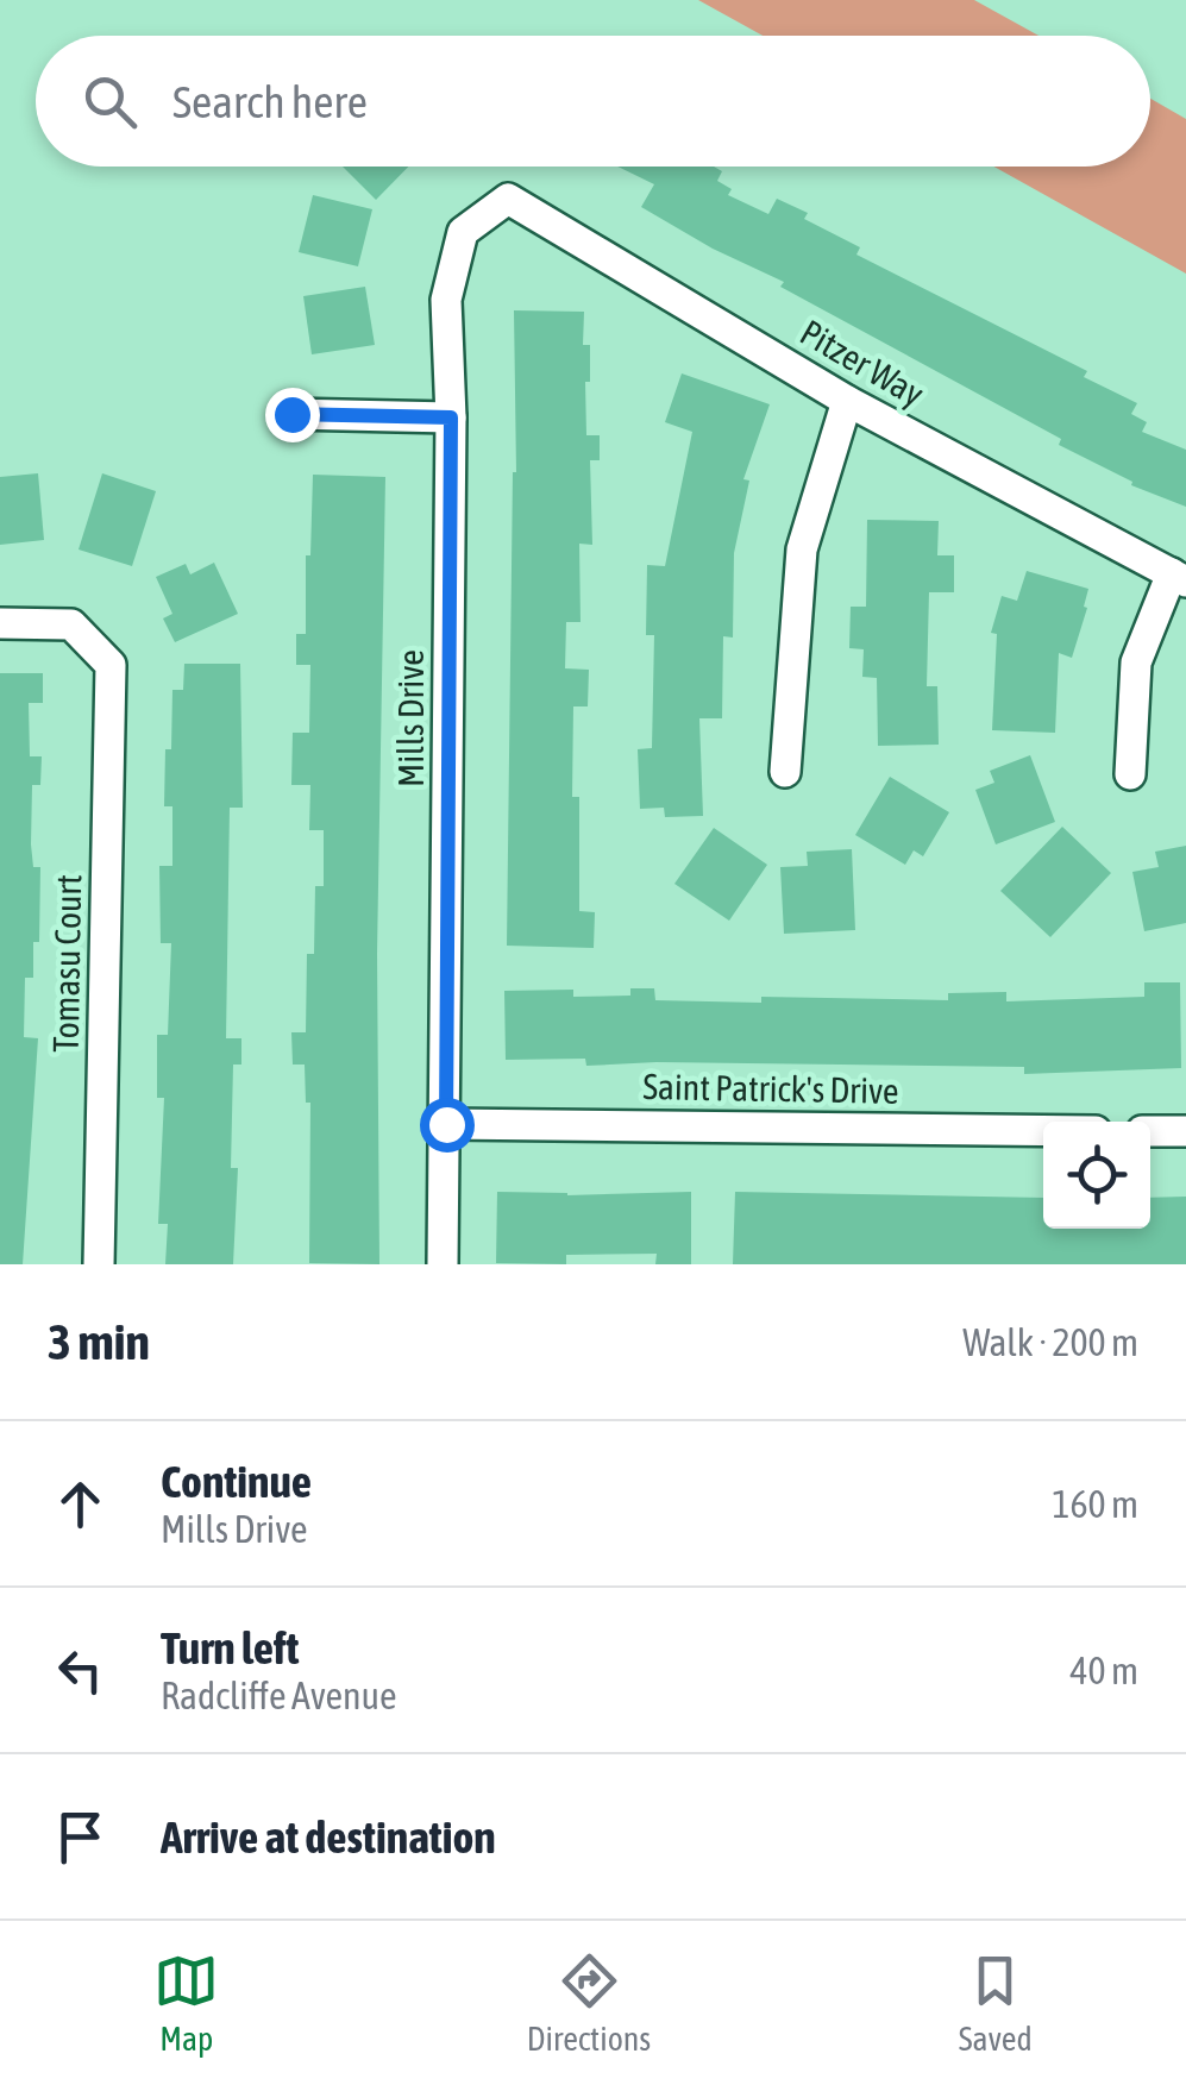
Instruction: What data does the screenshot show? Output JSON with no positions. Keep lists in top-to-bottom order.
{
  "streets": {
    "street": [
      "Pitzer Way",
      "Mills Drive",
      "Tomasu Court",
      "Saint Patrick's Drive"
    ]
  },
  "crossings": [
    ["Pitzer Way", "Mills Drive"],
    ["Mills Drive", "Saint Patrick's Drive"]
  ],
  "page": {
    "search": "Search here",
    "heading": ["3 min", "Walk · 200 m"],
    "list": [
      ["Continue", "Mills Drive", "160 m"],
      ["Turn left", "Radcliffe Avenue", "40 m"],
      "Arrive at destination"
    ],
    "nav": ["Map", "Directions", "Saved"]
  }
}
